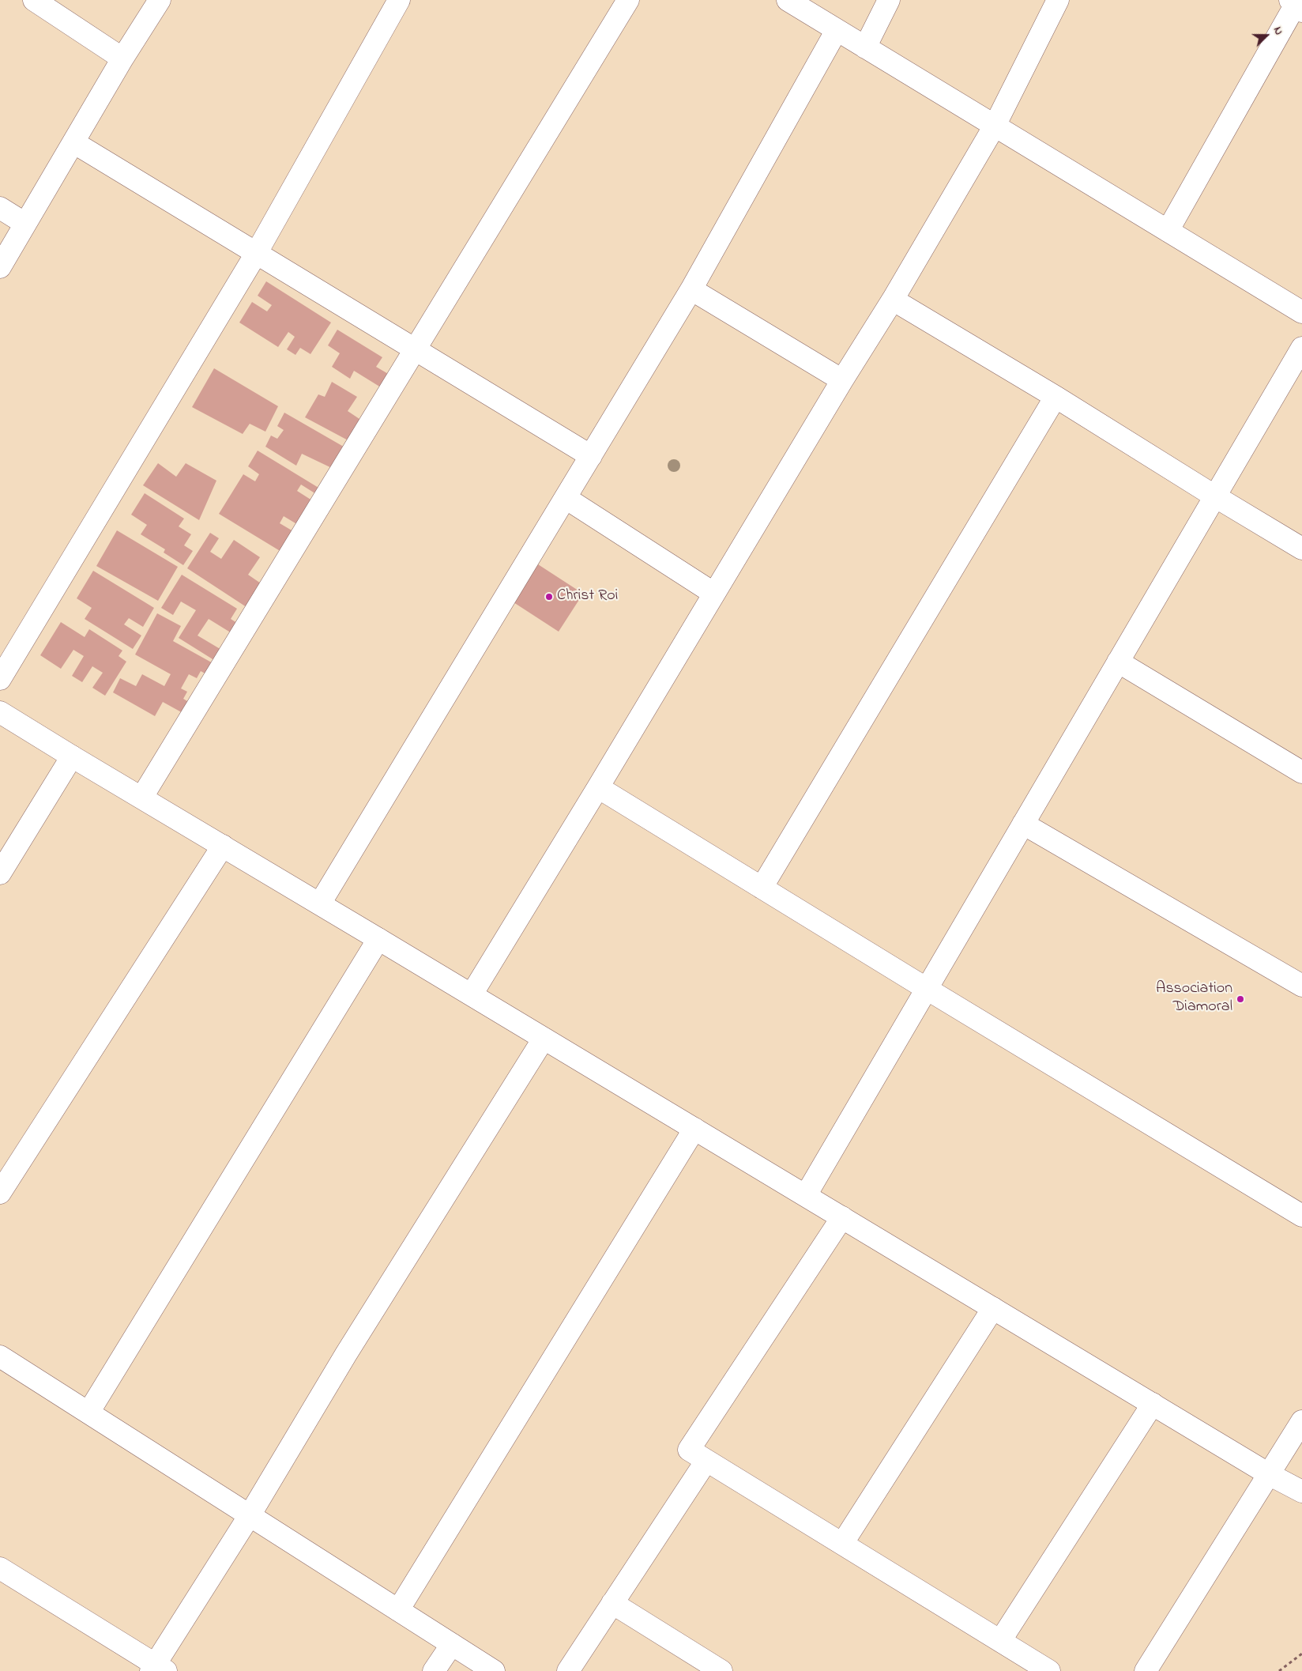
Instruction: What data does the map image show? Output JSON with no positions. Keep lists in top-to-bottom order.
{
  "places": ["Christ Roi", "Association Diamoral"],
  "north": "right"
}
